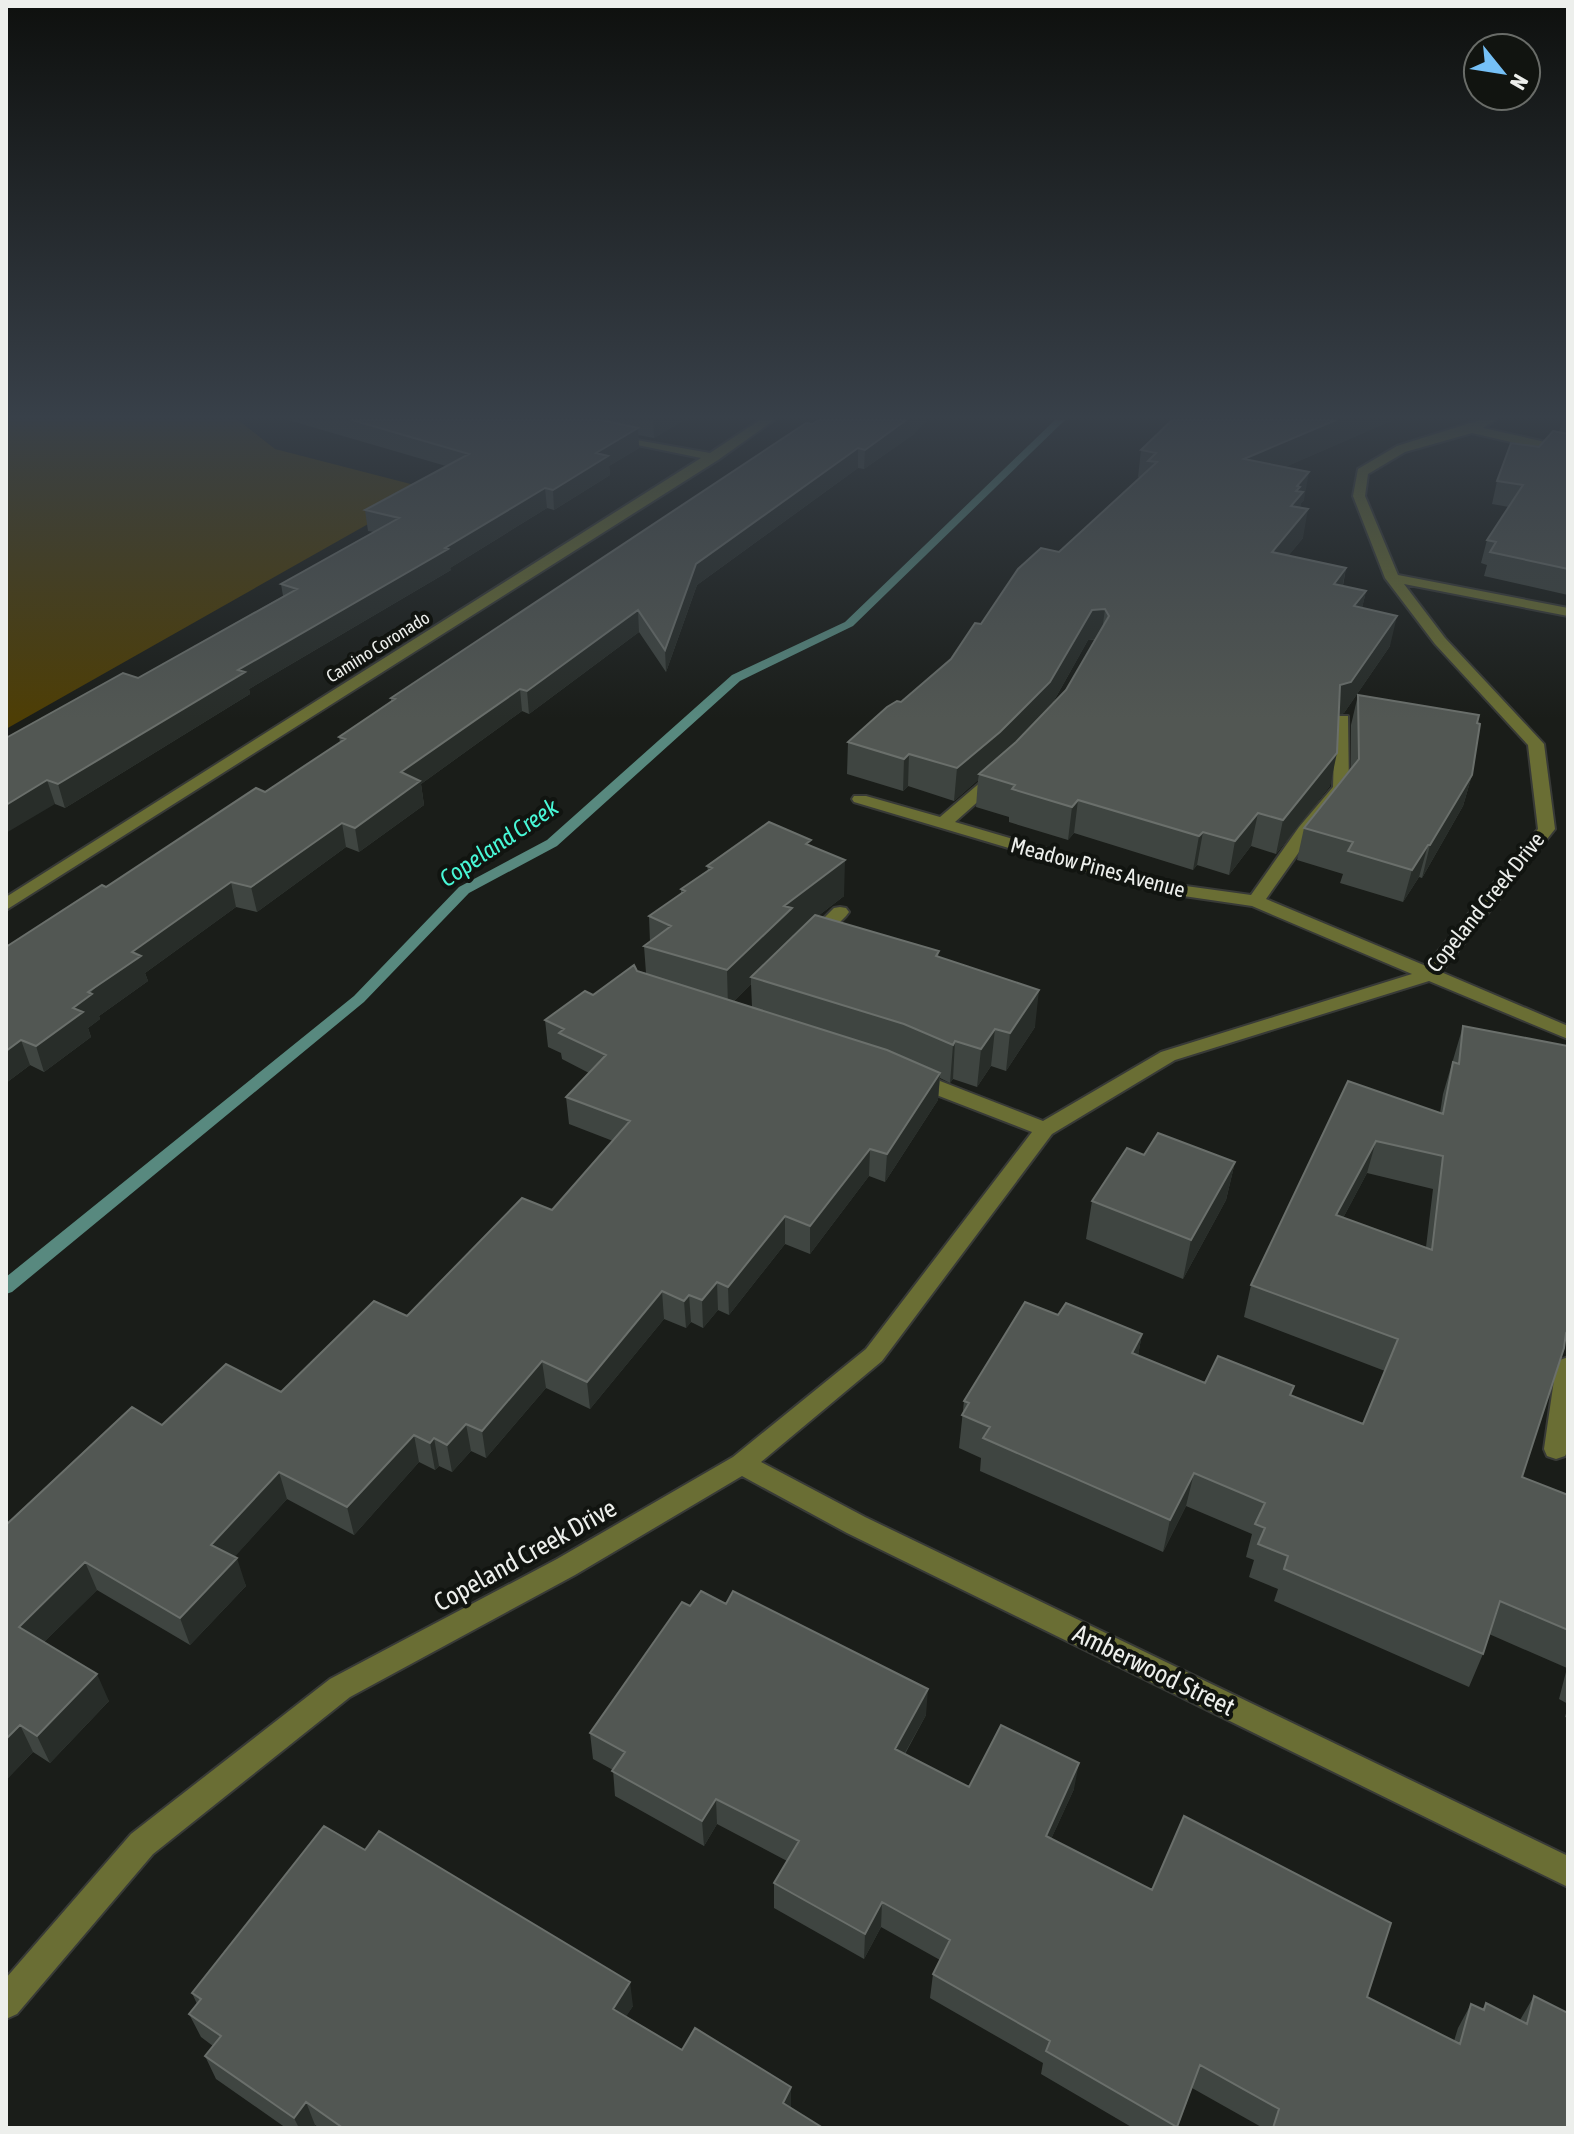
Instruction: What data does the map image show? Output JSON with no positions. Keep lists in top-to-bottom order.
{
  "streets": {
    "street": [
      "Camino Coronado",
      "Meadow Pines Avenue",
      "Copeland Creek Drive",
      "Amberwood Street"
    ]
  },
  "crossings": [
    ["Meadow Pines Avenue", "Copeland Creek Drive"],
    ["Copeland Creek Drive", "Amberwood Street"]
  ],
  "water": ["Copeland Creek"],
  "north": "bottom right"
}
